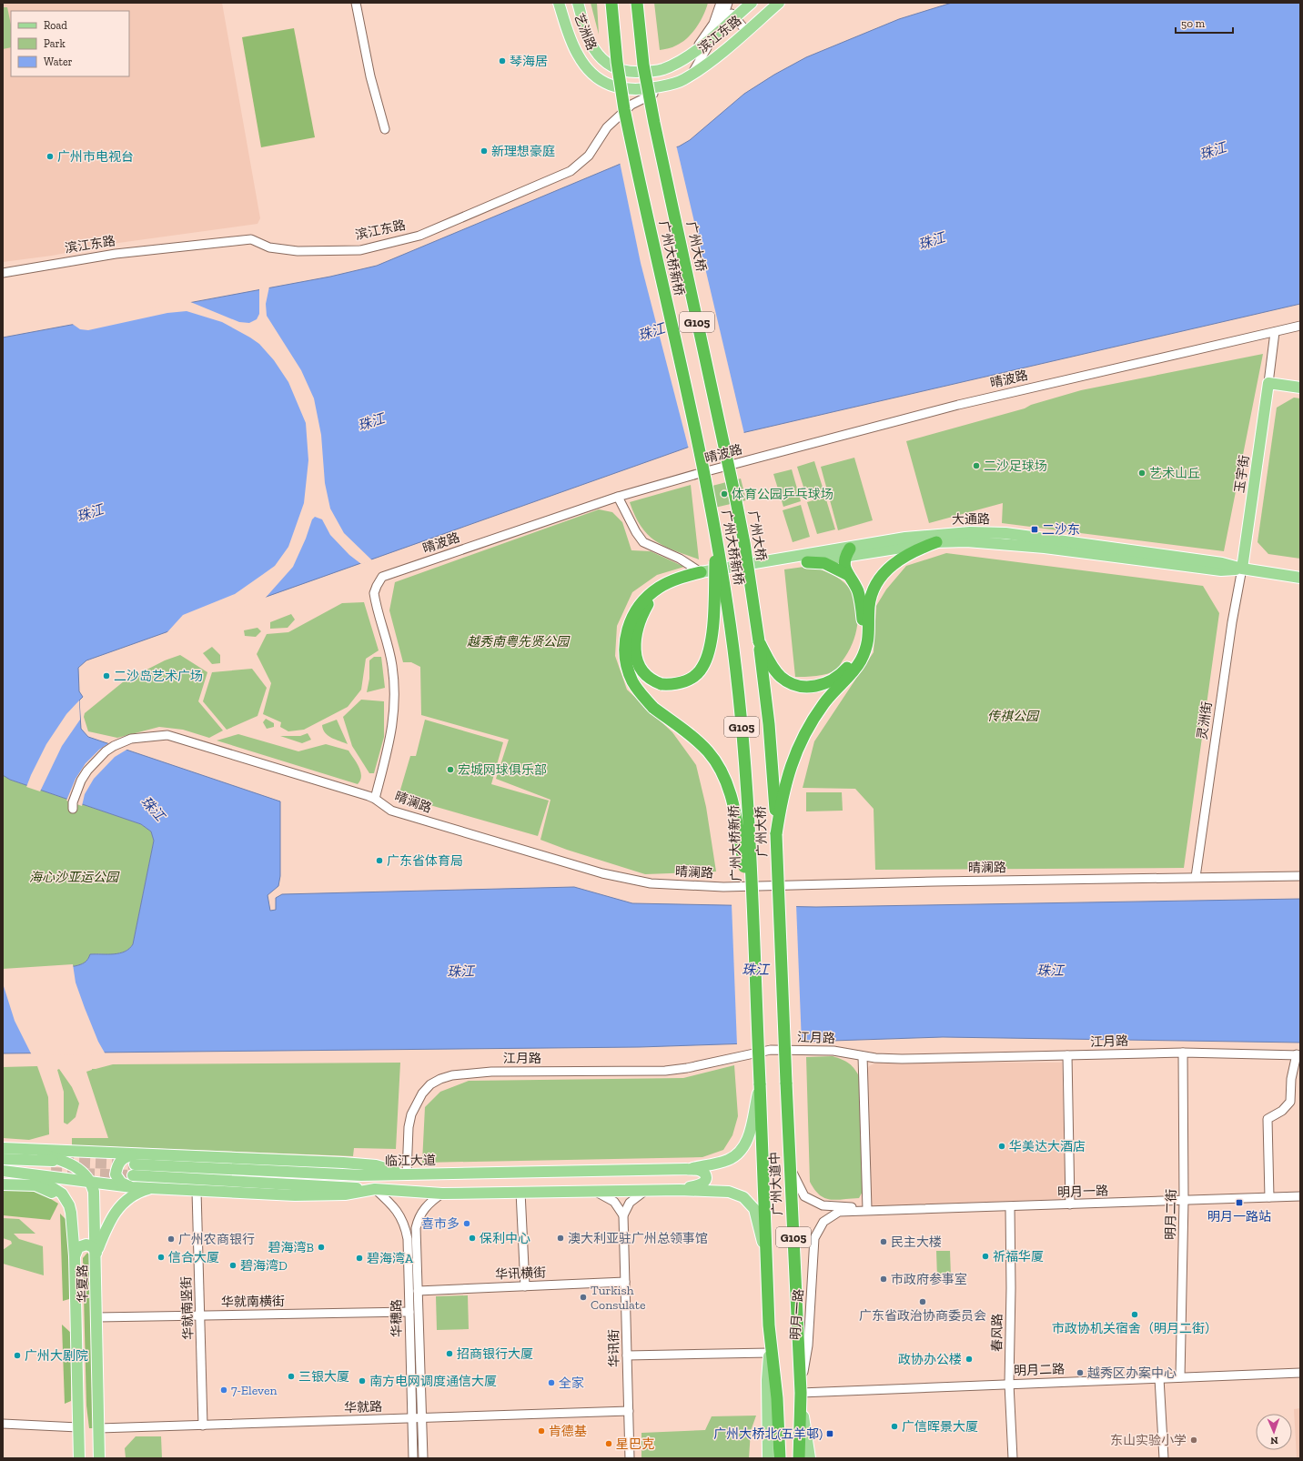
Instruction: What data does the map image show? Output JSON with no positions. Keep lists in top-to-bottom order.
{
  "streets": {
    "highway": [
      "广州大桥",
      "广州大桥新桥",
      "G105",
      "广州大道中"
    ],
    "main road": [
      "艺洲路",
      "滨江东路",
      "玉宇街",
      "大通路",
      "临江大道",
      "华夏路"
    ],
    "street": [
      "晴波路",
      "灵洲街",
      "晴澜路",
      "江月路",
      "明月一路",
      "明月二街",
      "华讯横街",
      "华就南横街",
      "华就南竖街",
      "华穗路",
      "春风路",
      "华讯街",
      "明月二路",
      "华就路"
    ]
  },
  "crossings": [
    ["艺洲路", "滨江东路"],
    ["广州大桥", "广州大道中"],
    ["广州大桥新桥", "广州大道中"],
    ["晴波路", "晴澜路"],
    ["玉宇街", "大通路"],
    ["玉宇街", "灵洲街"],
    ["大通路", "灵洲街"],
    ["灵洲街", "晴澜路"],
    ["江月路", "临江大道"],
    ["江月路", "明月二街"],
    ["广州大道中", "明月一路"],
    ["广州大道中", "明月二路"],
    ["明月一路", "明月二街"],
    ["明月一路", "春风路"],
    ["明月一路", "明月二路"],
    ["明月二街", "明月二路"],
    ["华讯横街", "华穗路"],
    ["华讯横街", "华讯街"],
    ["华夏路", "华就南横街"],
    ["华夏路", "华就路"],
    ["华就南横街", "华就南竖街"],
    ["华就南横街", "华穗路"],
    ["华就南竖街", "华就路"],
    ["华穗路", "华就路"],
    ["春风路", "明月二路"],
    ["华讯街", "华就路"]
  ],
  "water": ["珠江"],
  "parks": ["越秀南粤先贤公园", "传祺公园", "海心沙亚运公园"],
  "places": {
    "other": [
      "琴海居",
      "新理想豪庭",
      "广州市电视台",
      "二沙足球场",
      "艺术山丘",
      "体育公园乒乓球场",
      "二沙岛艺术广场",
      "宏城网球俱乐部",
      "广东省体育局",
      "华美达大酒店",
      "喜市多",
      "保利中心",
      "澳大利亚驻广州总领事馆",
      "广州农商银行",
      "民主大楼",
      "碧海湾B",
      "祈福华厦",
      "信合大厦",
      "碧海湾A",
      "碧海湾D",
      "市政府参事室",
      "Turkish Consulate",
      "广东省政治协商委员会",
      "市政协机关宿舍（明月二街）",
      "招商银行大厦",
      "广州大剧院",
      "政协办公楼",
      "越秀区办案中心",
      "三银大厦",
      "南方电网调度通信大厦",
      "全家",
      "7-Eleven",
      "广信晖景大厦",
      "肯德基",
      "东山实验小学",
      "星巴克"
    ],
    "transit": ["二沙东", "明月一路站", "广州大桥北(五羊邨)"]
  },
  "legend": ["Road", "Park", "Water"],
  "scale_bar": "50 m",
  "north": "bottom"
}
